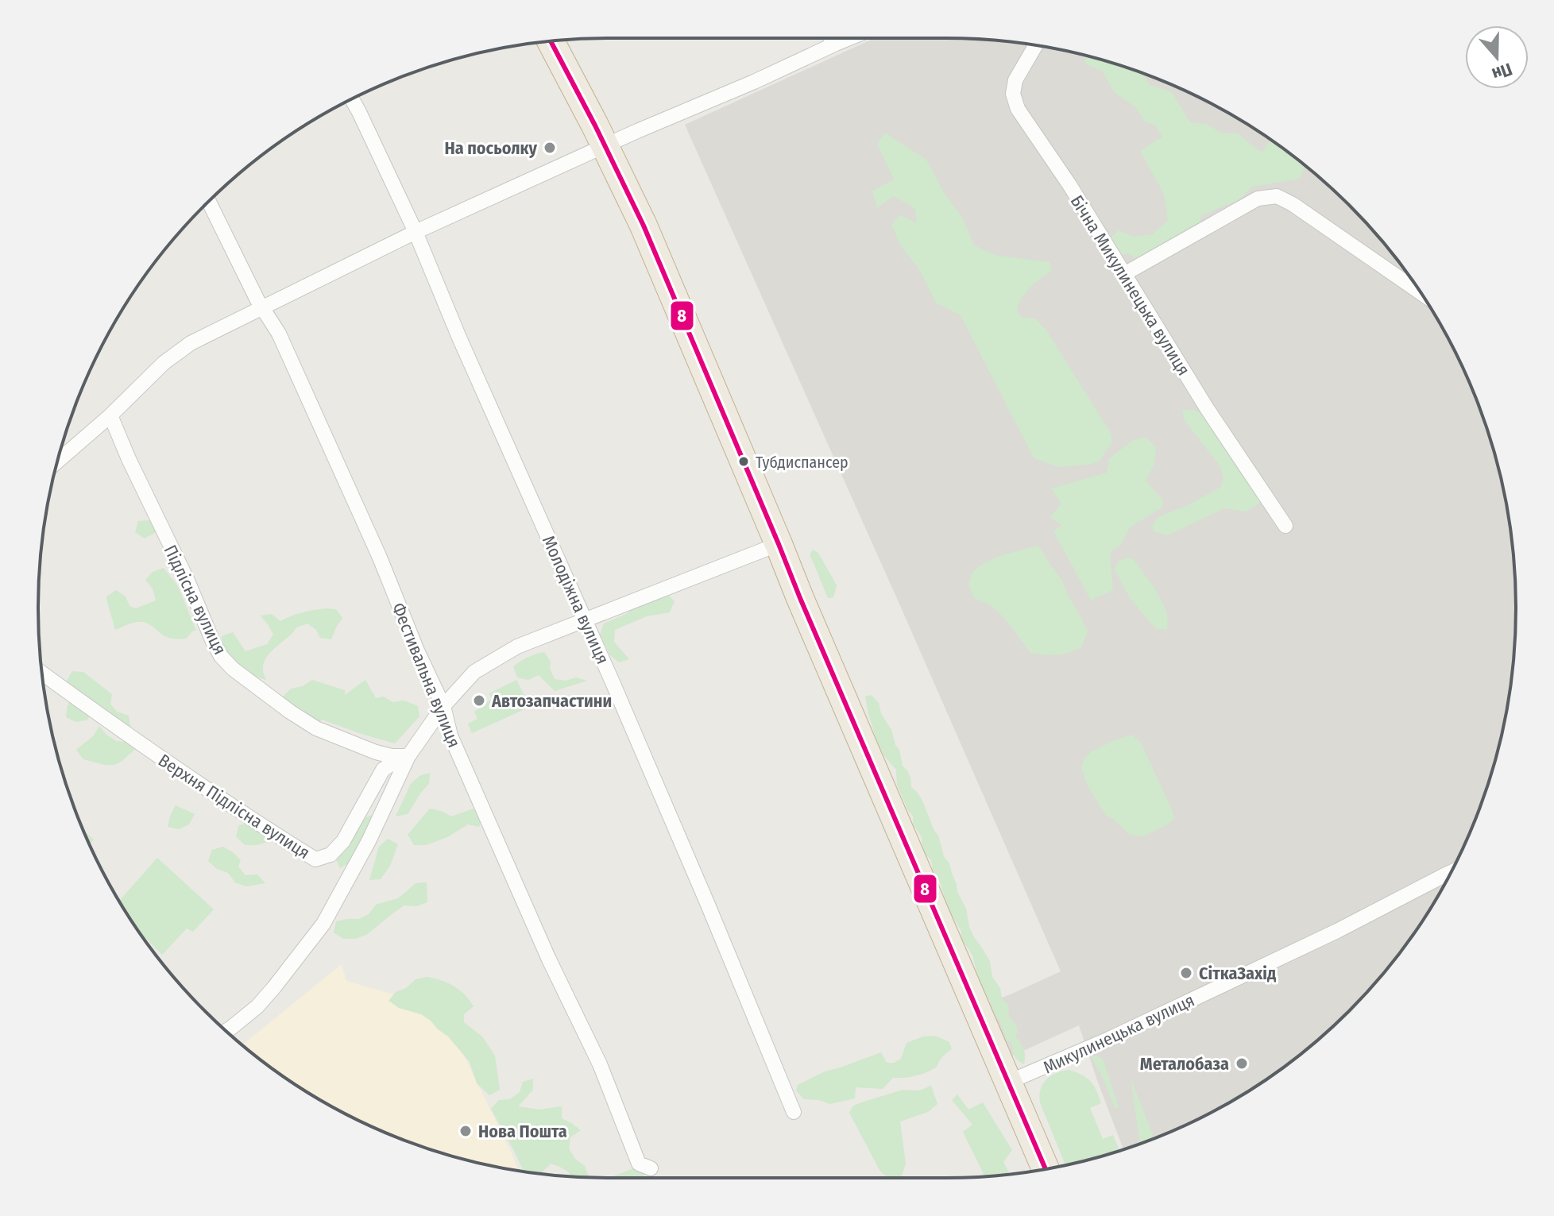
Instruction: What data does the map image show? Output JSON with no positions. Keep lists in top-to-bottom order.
{
  "streets": {
    "street": [
      "Бічна Микулинецька вулиця",
      "Підлісна вулиця",
      "Молодіжна вулиця",
      "Фестивальна вулиця",
      "Верхня Підлісна вулиця",
      "Микулинецька вулиця"
    ]
  },
  "crossings": [
    ["Підлісна вулиця", "Верхня Підлісна вулиця"]
  ],
  "places": [
    "На посьолку",
    "Тубдиспансер",
    "Автозапчастини",
    "СіткаЗахід",
    "Металобаза",
    "Нова Пошта"
  ],
  "lines": ["transit line 8"],
  "north": "bottom"
}
